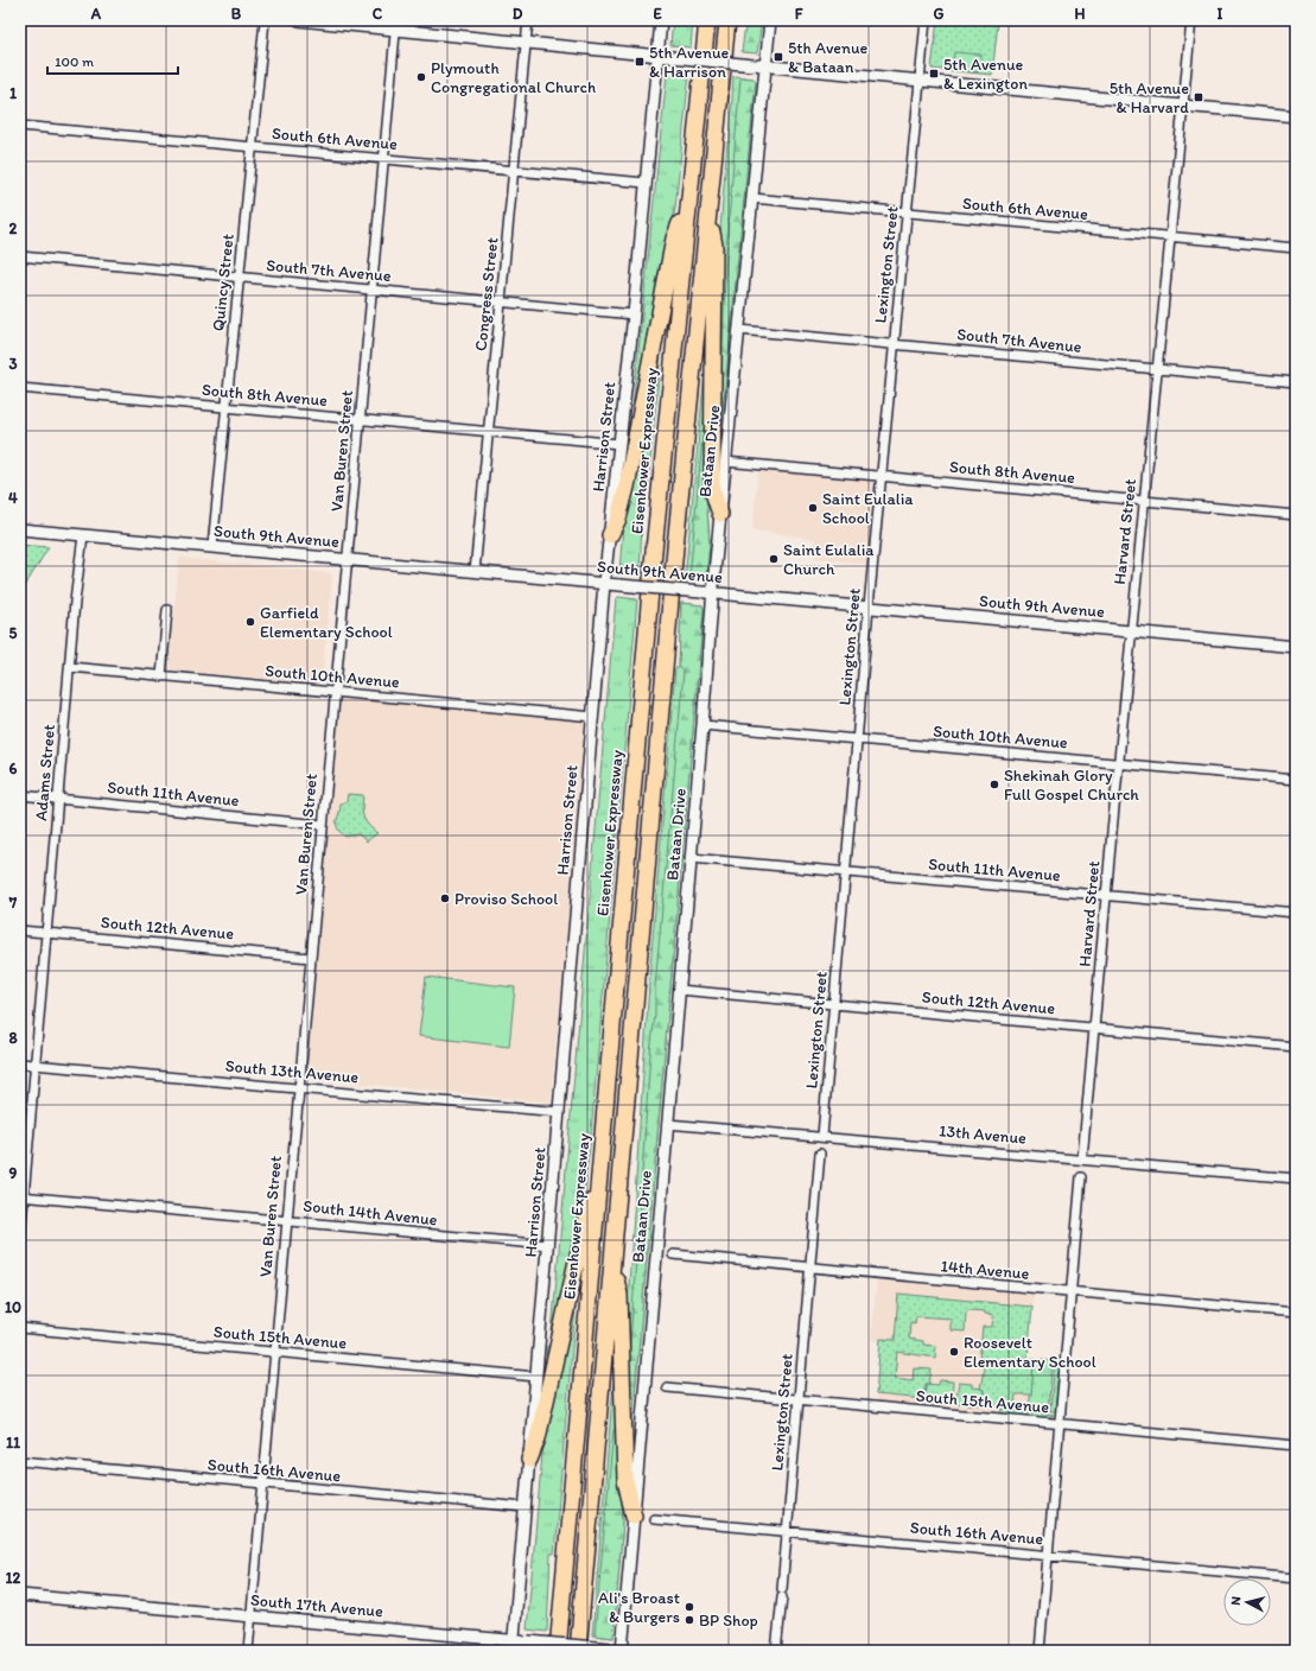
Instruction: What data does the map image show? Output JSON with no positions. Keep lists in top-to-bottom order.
{
  "streets": {
    "highway": ["Eisenhower Expressway"],
    "street": [
      "South 6th Avenue",
      "Lexington Street",
      "South 7th Avenue",
      "Quincy Street",
      "Congress Street",
      "South 8th Avenue",
      "Harrison Street",
      "Van Buren Street",
      "Bataan Drive",
      "Harvard Street",
      "South 9th Avenue",
      "South 10th Avenue",
      "Adams Street",
      "South 11th Avenue",
      "South 12th Avenue",
      "South 13th Avenue",
      "13th Avenue",
      "South 14th Avenue",
      "14th Avenue",
      "South 15th Avenue",
      "South 16th Avenue",
      "South 17th Avenue"
    ]
  },
  "crossings": [
    ["South 6th Avenue", "Lexington Street"],
    ["South 6th Avenue", "Quincy Street"],
    ["South 6th Avenue", "Congress Street"],
    ["South 6th Avenue", "Harrison Street"],
    ["South 6th Avenue", "Van Buren Street"],
    ["South 6th Avenue", "Bataan Drive"],
    ["South 6th Avenue", "Harvard Street"],
    ["Lexington Street", "South 7th Avenue"],
    ["Lexington Street", "South 8th Avenue"],
    ["Lexington Street", "South 9th Avenue"],
    ["Lexington Street", "South 10th Avenue"],
    ["Lexington Street", "South 11th Avenue"],
    ["Lexington Street", "South 12th Avenue"],
    ["Lexington Street", "13th Avenue"],
    ["Lexington Street", "14th Avenue"],
    ["Lexington Street", "South 15th Avenue"],
    ["Lexington Street", "South 16th Avenue"],
    ["South 7th Avenue", "Quincy Street"],
    ["South 7th Avenue", "Congress Street"],
    ["South 7th Avenue", "Harrison Street"],
    ["South 7th Avenue", "Van Buren Street"],
    ["South 7th Avenue", "Bataan Drive"],
    ["South 7th Avenue", "Harvard Street"],
    ["Quincy Street", "South 8th Avenue"],
    ["Quincy Street", "South 9th Avenue"],
    ["Congress Street", "South 8th Avenue"],
    ["Congress Street", "South 9th Avenue"],
    ["South 8th Avenue", "Harrison Street"],
    ["South 8th Avenue", "Van Buren Street"],
    ["South 8th Avenue", "Bataan Drive"],
    ["South 8th Avenue", "Harvard Street"],
    ["Harrison Street", "South 9th Avenue"],
    ["Harrison Street", "South 10th Avenue"],
    ["Harrison Street", "South 13th Avenue"],
    ["Harrison Street", "South 14th Avenue"],
    ["Harrison Street", "South 15th Avenue"],
    ["Harrison Street", "South 16th Avenue"],
    ["Harrison Street", "South 17th Avenue"],
    ["Van Buren Street", "South 9th Avenue"],
    ["Van Buren Street", "South 10th Avenue"],
    ["Van Buren Street", "South 11th Avenue"],
    ["Van Buren Street", "South 12th Avenue"],
    ["Van Buren Street", "South 13th Avenue"],
    ["Van Buren Street", "South 14th Avenue"],
    ["Van Buren Street", "South 15th Avenue"],
    ["Van Buren Street", "South 16th Avenue"],
    ["Van Buren Street", "South 17th Avenue"],
    ["Bataan Drive", "South 9th Avenue"],
    ["Bataan Drive", "South 10th Avenue"],
    ["Bataan Drive", "South 11th Avenue"],
    ["Bataan Drive", "South 12th Avenue"],
    ["Bataan Drive", "13th Avenue"],
    ["Bataan Drive", "South 17th Avenue"],
    ["Harvard Street", "South 9th Avenue"],
    ["Harvard Street", "South 10th Avenue"],
    ["Harvard Street", "South 11th Avenue"],
    ["Harvard Street", "South 12th Avenue"],
    ["Harvard Street", "13th Avenue"],
    ["South 9th Avenue", "Adams Street"],
    ["South 10th Avenue", "Adams Street"],
    ["Adams Street", "South 11th Avenue"],
    ["Adams Street", "South 12th Avenue"],
    ["Adams Street", "South 13th Avenue"],
    ["Adams Street", "South 14th Avenue"]
  ],
  "places": {
    "transit": [
      "5th Avenue & Bataan",
      "5th Avenue & Harrison",
      "5th Avenue & Lexington",
      "5th Avenue & Harvard"
    ],
    "other": [
      "Plymouth Congregational Church",
      "Saint Eulalia School",
      "Saint Eulalia Church",
      "Garfield Elementary School",
      "Shekinah Glory Full Gospel Church",
      "Proviso School",
      "Roosevelt Elementary School",
      "Ali's Broast & Burgers",
      "BP Shop"
    ]
  },
  "scale_bar": "100 m",
  "north": "left",
  "grid": {
    "columns": [
      "A",
      "B",
      "C",
      "D",
      "E",
      "F",
      "G",
      "H",
      "I"
    ],
    "rows": [
      "1",
      "2",
      "3",
      "4",
      "5",
      "6",
      "7",
      "8",
      "9",
      "10",
      "11",
      "12"
    ]
  }
}
